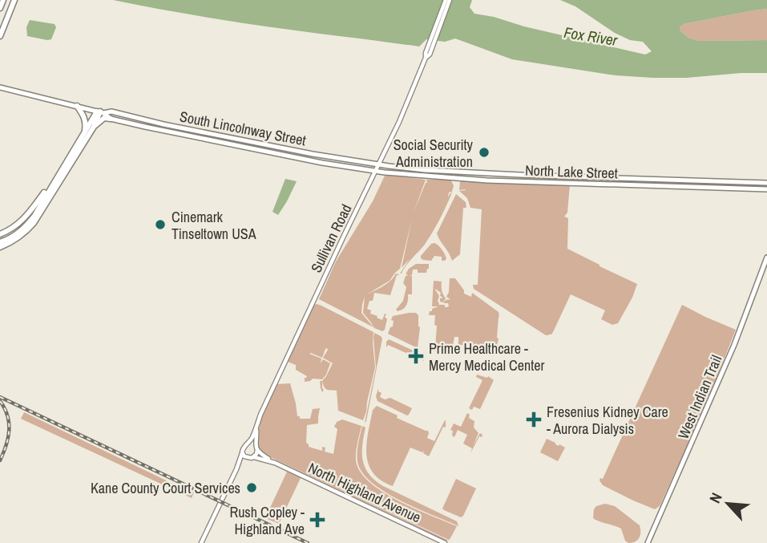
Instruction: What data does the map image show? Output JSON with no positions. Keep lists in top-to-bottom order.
{
  "streets": {
    "main road": ["South Lincolnway Street", "North Lake Street", "West Indian Trail"],
    "street": ["Sullivan Road", "North Highland Avenue"]
  },
  "crossings": [
    ["South Lincolnway Street", "North Lake Street"],
    ["South Lincolnway Street", "Sullivan Road"],
    ["North Lake Street", "Sullivan Road"],
    ["Sullivan Road", "North Highland Avenue"]
  ],
  "water": ["Fox River"],
  "places": {
    "other": ["Social Security Administration", "Cinemark Tinseltown USA", "Kane County Court Services"],
    "health": ["Prime Healthcare - Mercy Medical Center", "Fresenius Kidney Care - Aurora Dialysis", "Rush Copley - Highland Ave"]
  },
  "north": "top left"
}
